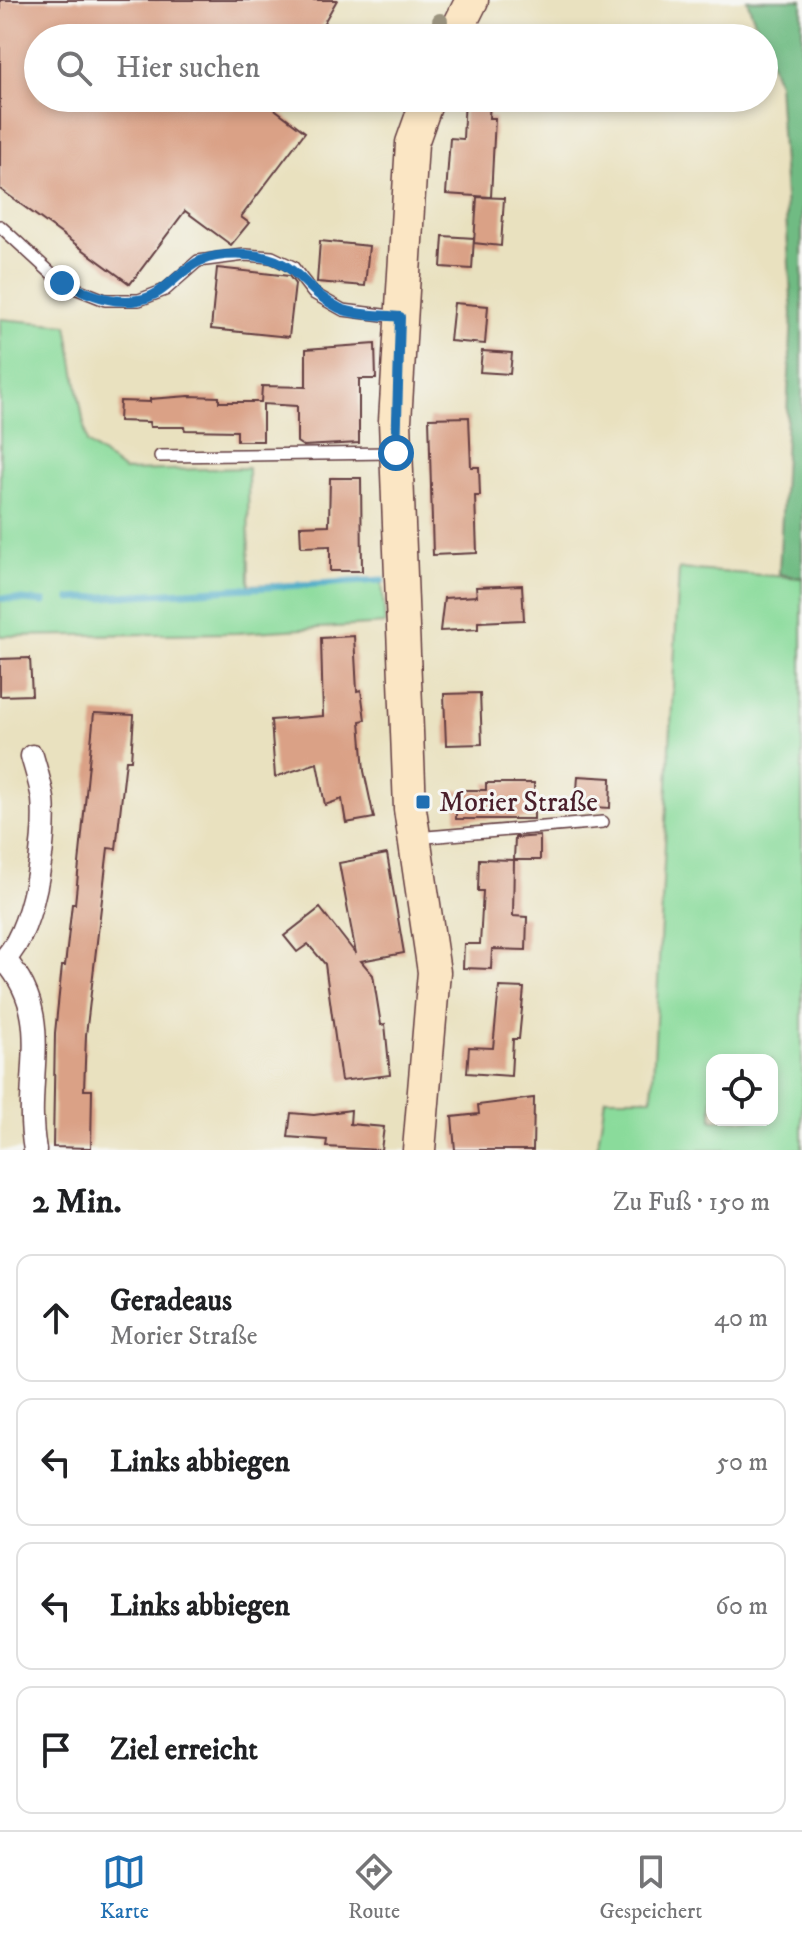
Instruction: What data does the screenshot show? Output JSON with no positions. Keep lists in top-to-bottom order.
{
  "places": {
    "transit": ["Morier Straße"]
  },
  "page": {
    "search": "Hier suchen",
    "heading": ["2 Min.", "Zu Fuß · 150 m"],
    "list": [
      ["Geradeaus", "Morier Straße", "40 m"],
      ["Links abbiegen", "50 m"],
      ["Links abbiegen", "60 m"],
      "Ziel erreicht"
    ],
    "nav": ["Karte", "Route", "Gespeichert"]
  }
}
